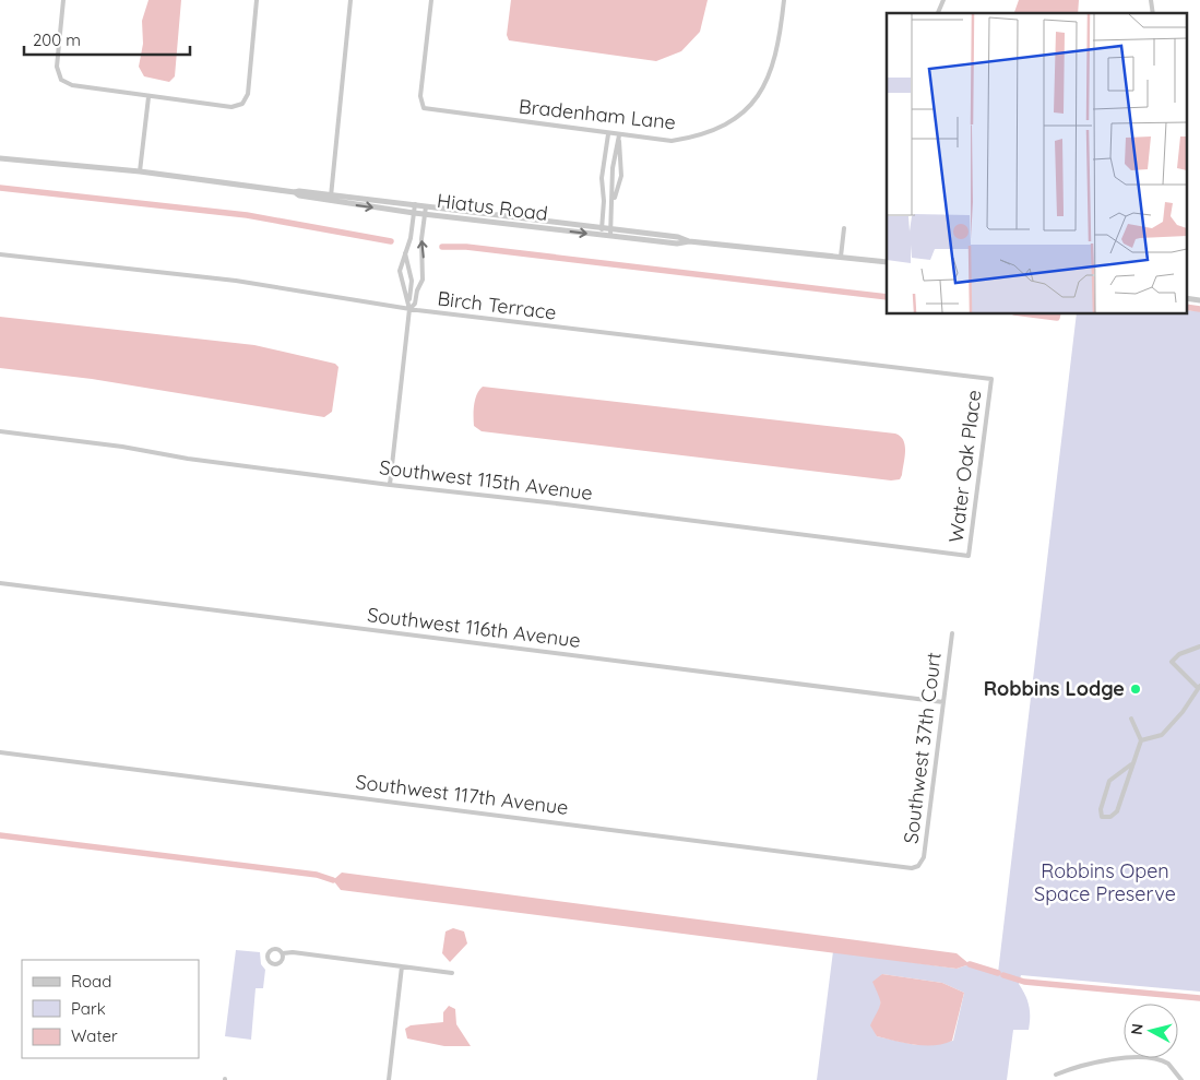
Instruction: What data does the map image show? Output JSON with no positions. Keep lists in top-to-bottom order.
{
  "streets": {
    "street": [
      "Bradenham Lane",
      "Hiatus Road",
      "Birch Terrace",
      "Water Oak Place",
      "Southwest 115th Avenue",
      "Southwest 116th Avenue",
      "Southwest 37th Court",
      "Southwest 117th Avenue"
    ]
  },
  "crossings": [
    ["Birch Terrace", "Water Oak Place"],
    ["Water Oak Place", "Southwest 115th Avenue"],
    ["Southwest 116th Avenue", "Southwest 37th Court"],
    ["Southwest 37th Court", "Southwest 117th Avenue"]
  ],
  "parks": ["Robbins Open Space Preserve"],
  "places": ["Robbins Lodge"],
  "legend": ["Road", "Park", "Water"],
  "scale_bar": "200 m",
  "north": "left"
}
